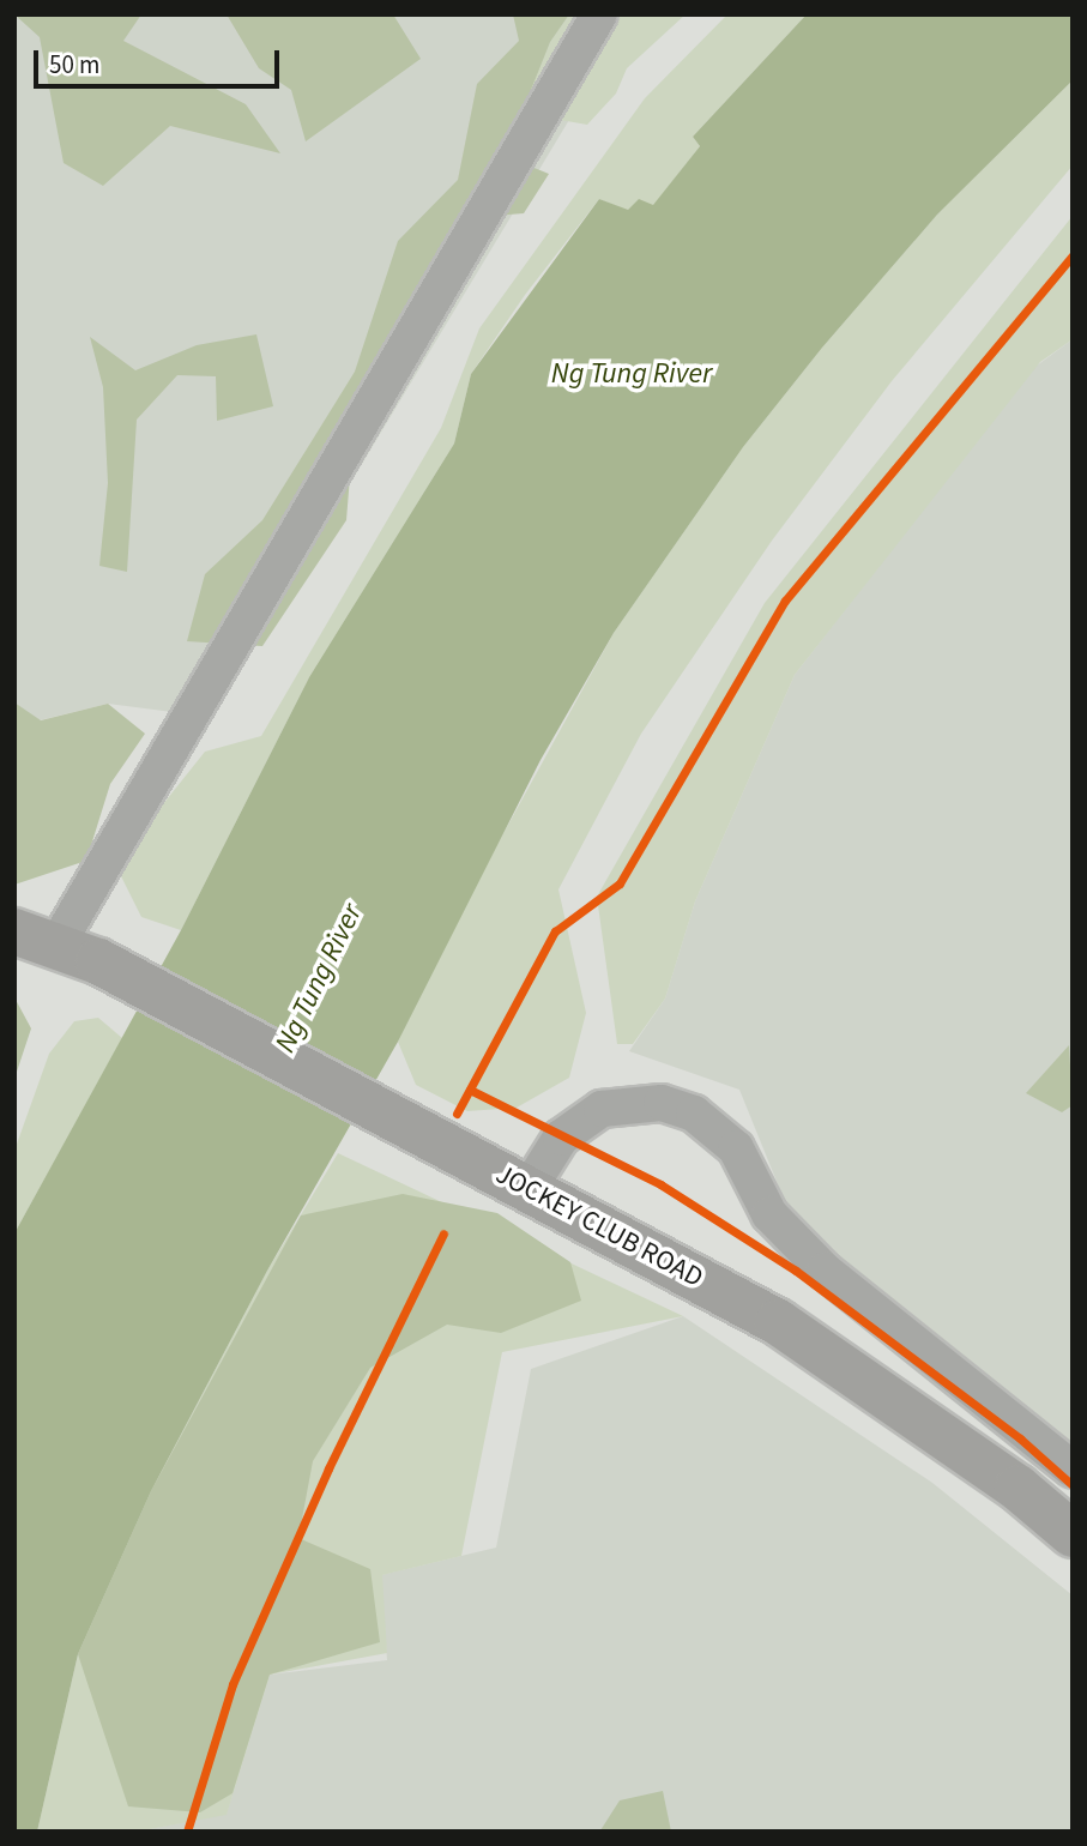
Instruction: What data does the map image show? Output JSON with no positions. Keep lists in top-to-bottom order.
{
  "streets": {
    "main road": ["JOCKEY CLUB ROAD"]
  },
  "water": ["Ng Tung River"],
  "scale_bar": "50 m"
}
